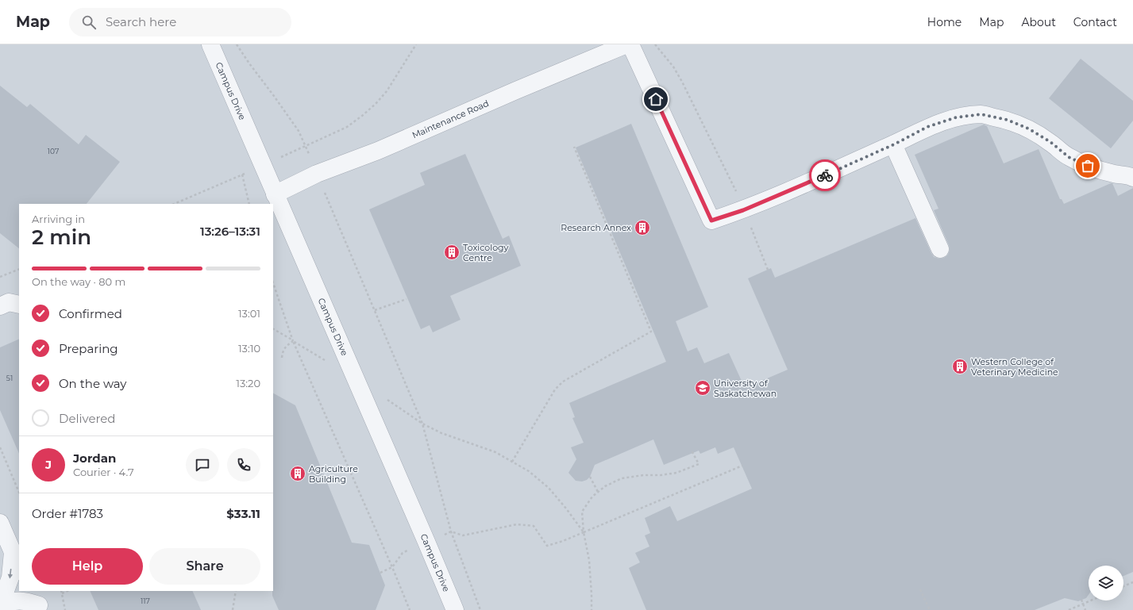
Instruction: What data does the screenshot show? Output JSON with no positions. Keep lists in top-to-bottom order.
{
  "streets": {
    "street": ["Campus Drive", "Maintenance Road"]
  },
  "crossings": [
    ["Campus Drive", "Maintenance Road"]
  ],
  "places": {
    "building": [
      "Research Annex",
      "Toxicology Centre",
      "Western College of Veterinary Medicine",
      "Agriculture Building"
    ],
    "school or university": ["University of Saskatchewan"]
  },
  "house_numbers": ["107", "51", "117"],
  "page": {
    "header": "Map",
    "search": "Search here",
    "nav": [
      "Home",
      "Map",
      "About",
      "Contact"
    ],
    "heading": ["2 min", "Arriving in", "13:26–13:31"],
    "panel": [
      "Jordan",
      "Courier · 4.7",
      "Order #1783",
      "$33.11"
    ],
    "bar": "On the way · 80 m",
    "list": [
      ["Confirmed", "13:01"],
      ["Preparing", "13:10"],
      ["On the way", "13:20"],
      "Delivered"
    ],
    "round": "J",
    "buttons": ["Help", "Share"]
  }
}
